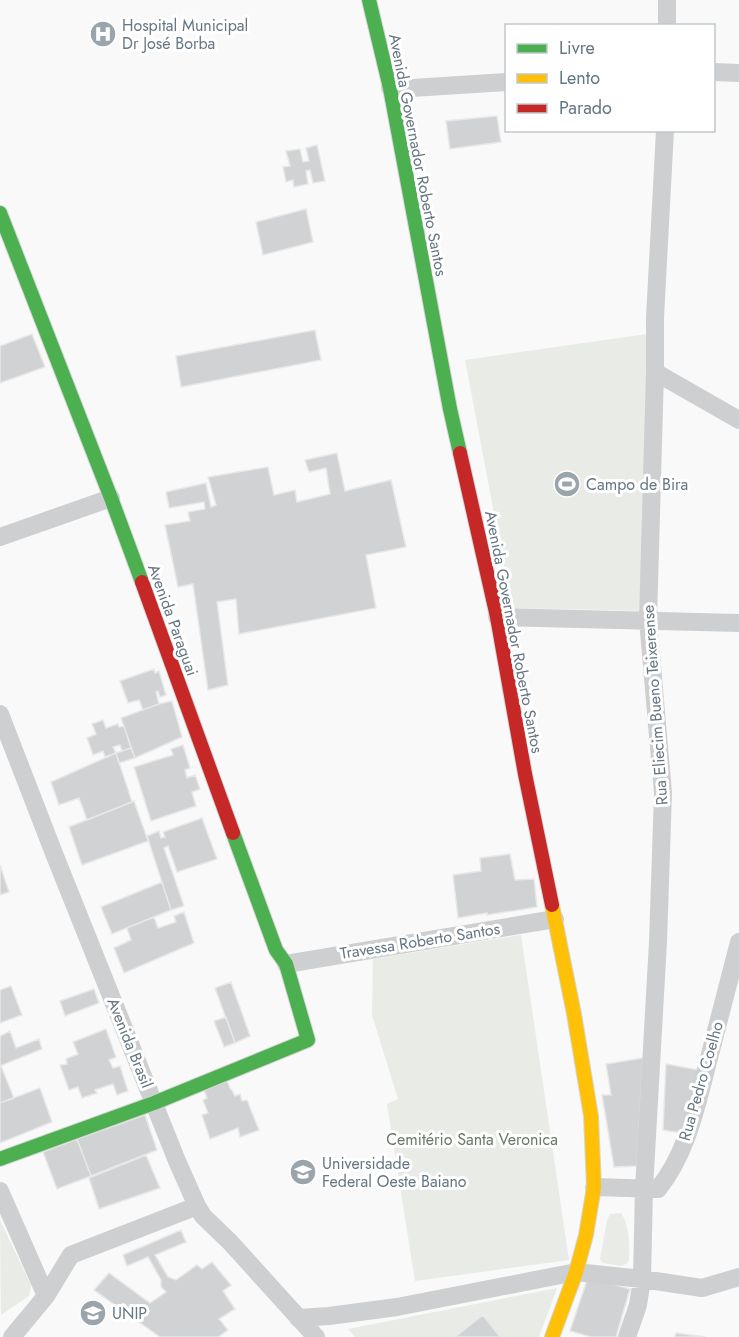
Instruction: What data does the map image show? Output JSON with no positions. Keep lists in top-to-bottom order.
{
  "streets": {
    "street": [
      "Avenida Governador Roberto Santos",
      "Avenida Paraguai",
      "Rua Eliecim Bueno Teixerense",
      "Travessa Roberto Santos",
      "Avenida Brasil",
      "Rua Pedro Coelho"
    ]
  },
  "crossings": [
    ["Avenida Governador Roberto Santos", "Travessa Roberto Santos"],
    ["Avenida Governador Roberto Santos", "Rua Pedro Coelho"],
    ["Avenida Paraguai", "Travessa Roberto Santos"],
    ["Avenida Paraguai", "Avenida Brasil"],
    ["Rua Eliecim Bueno Teixerense", "Rua Pedro Coelho"]
  ],
  "parks": ["Cemitério Santa Veronica"],
  "places": {
    "hospital": ["Hospital Municipal Dr José Borba"],
    "sports": ["Campo de Bira"],
    "school or university": ["Universidade Federal Oeste Baiano", "UNIP"]
  },
  "legend": ["Livre", "Lento", "Parado"]
}
